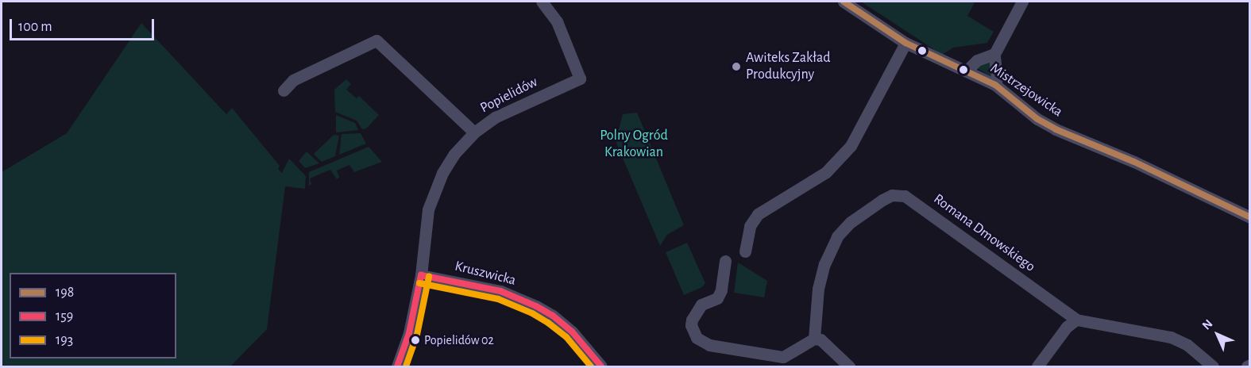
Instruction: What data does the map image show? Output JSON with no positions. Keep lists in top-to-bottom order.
{
  "streets": {
    "street": [
      "Mistrzejowicka",
      "Popielidów",
      "Romana Dmowskiego",
      "Kruszwicka"
    ]
  },
  "crossings": [
    ["Popielidów", "Kruszwicka"]
  ],
  "parks": ["Polny Ogród Krakowian"],
  "places": ["Awiteks Zakład Produkcyjny", "Popielidów 02"],
  "lines": ["transit line 198", "transit line 159", "transit line 193"],
  "legend": ["198", "159", "193"],
  "scale_bar": "100 m",
  "north": "top left"
}
